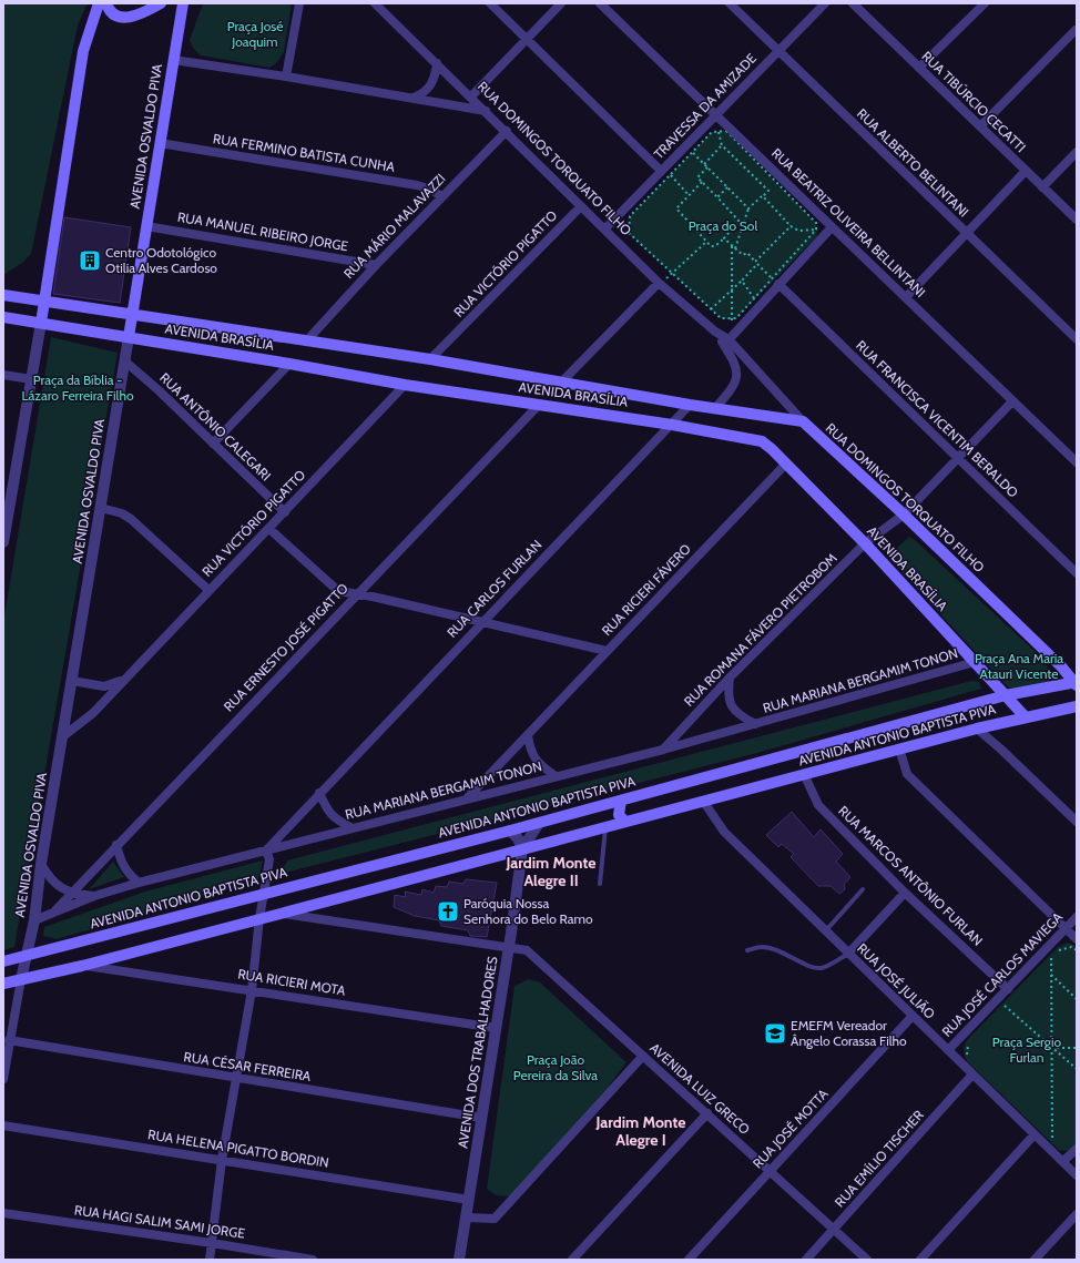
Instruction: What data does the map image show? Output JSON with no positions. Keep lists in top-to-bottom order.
{
  "streets": {
    "main road": [
      "AVENIDA OSVALDO PIVA",
      "RUA DOMINGOS TORQUATO FILHO",
      "AVENIDA BRASÍLIA",
      "AVENIDA ANTONIO BAPTISTA PIVA"
    ],
    "street": [
      "RUA TIBÚRCIO CECATTI",
      "TRAVESSA DA AMIZADE",
      "RUA FERMINO BATISTA CUNHA",
      "RUA ALBERTO BELINTANI",
      "RUA BEATRIZ OLIVEIRA BELLINTANI",
      "RUA MÁRIO MALAVAZZI",
      "RUA MANUEL RIBEIRO JORGE",
      "RUA VICTÓRIO PIGATTO",
      "RUA FRANCISCA VICENTIM BERALDO",
      "RUA ANTÔNIO CALEGARI",
      "RUA CARLOS FURLAN",
      "RUA RICIERI FÁVERO",
      "RUA ROMANA FÁVERO PIETROBOM",
      "RUA ERNESTO JOSÉ PIGATTO",
      "RUA MARIANA BERGAMIM TONON",
      "RUA MARCOS ANTÔNIO FURLAN",
      "RUA JOSÉ CARLOS MAVIEGA",
      "RUA JOSÉ JULIÃO",
      "RUA RICIERI MOTA",
      "AVENIDA DOS TRABALHADORES",
      "RUA CÉSAR FERREIRA",
      "AVENIDA LUIZ GRECO",
      "RUA JOSÉ MOTTA",
      "RUA HELENA PIGATTO BORDIN",
      "RUA EMÍLIO TISCHER",
      "RUA HAGI SALIM SAMI JORGE"
    ]
  },
  "crossings": [
    ["TRAVESSA DA AMIZADE", "RUA DOMINGOS TORQUATO FILHO"],
    ["TRAVESSA DA AMIZADE", "RUA ALBERTO BELINTANI"],
    ["TRAVESSA DA AMIZADE", "RUA BEATRIZ OLIVEIRA BELLINTANI"],
    ["AVENIDA OSVALDO PIVA", "RUA FERMINO BATISTA CUNHA"],
    ["AVENIDA OSVALDO PIVA", "RUA MANUEL RIBEIRO JORGE"],
    ["AVENIDA OSVALDO PIVA", "RUA VICTÓRIO PIGATTO"],
    ["AVENIDA OSVALDO PIVA", "AVENIDA BRASÍLIA"],
    ["AVENIDA OSVALDO PIVA", "RUA ANTÔNIO CALEGARI"],
    ["AVENIDA OSVALDO PIVA", "RUA MARIANA BERGAMIM TONON"],
    ["AVENIDA OSVALDO PIVA", "AVENIDA ANTONIO BAPTISTA PIVA"],
    ["RUA FERMINO BATISTA CUNHA", "RUA MÁRIO MALAVAZZI"],
    ["RUA DOMINGOS TORQUATO FILHO", "RUA MÁRIO MALAVAZZI"],
    ["RUA DOMINGOS TORQUATO FILHO", "RUA VICTÓRIO PIGATTO"],
    ["RUA DOMINGOS TORQUATO FILHO", "AVENIDA BRASÍLIA"],
    ["RUA DOMINGOS TORQUATO FILHO", "RUA ROMANA FÁVERO PIETROBOM"],
    ["RUA DOMINGOS TORQUATO FILHO", "AVENIDA ANTONIO BAPTISTA PIVA"],
    ["RUA BEATRIZ OLIVEIRA BELLINTANI", "RUA ROMANA FÁVERO PIETROBOM"],
    ["RUA MÁRIO MALAVAZZI", "RUA MANUEL RIBEIRO JORGE"],
    ["RUA MÁRIO MALAVAZZI", "AVENIDA BRASÍLIA"],
    ["RUA VICTÓRIO PIGATTO", "AVENIDA BRASÍLIA"],
    ["RUA VICTÓRIO PIGATTO", "RUA ANTÔNIO CALEGARI"],
    ["AVENIDA BRASÍLIA", "RUA CARLOS FURLAN"],
    ["AVENIDA BRASÍLIA", "RUA RICIERI FÁVERO"],
    ["AVENIDA BRASÍLIA", "RUA ROMANA FÁVERO PIETROBOM"],
    ["AVENIDA BRASÍLIA", "RUA ERNESTO JOSÉ PIGATTO"],
    ["AVENIDA BRASÍLIA", "RUA MARIANA BERGAMIM TONON"],
    ["AVENIDA BRASÍLIA", "AVENIDA ANTONIO BAPTISTA PIVA"],
    ["RUA FRANCISCA VICENTIM BERALDO", "RUA ROMANA FÁVERO PIETROBOM"],
    ["RUA CARLOS FURLAN", "RUA MARIANA BERGAMIM TONON"],
    ["RUA RICIERI FÁVERO", "RUA MARIANA BERGAMIM TONON"],
    ["RUA ROMANA FÁVERO PIETROBOM", "RUA MARIANA BERGAMIM TONON"],
    ["RUA ERNESTO JOSÉ PIGATTO", "RUA MARIANA BERGAMIM TONON"],
    ["AVENIDA ANTONIO BAPTISTA PIVA", "RUA MARCOS ANTÔNIO FURLAN"],
    ["AVENIDA ANTONIO BAPTISTA PIVA", "RUA JOSÉ JULIÃO"],
    ["AVENIDA ANTONIO BAPTISTA PIVA", "RUA RICIERI MOTA"],
    ["AVENIDA ANTONIO BAPTISTA PIVA", "AVENIDA DOS TRABALHADORES"],
    ["AVENIDA ANTONIO BAPTISTA PIVA", "AVENIDA LUIZ GRECO"],
    ["RUA MARCOS ANTÔNIO FURLAN", "RUA JOSÉ CARLOS MAVIEGA"],
    ["RUA JOSÉ CARLOS MAVIEGA", "RUA JOSÉ JULIÃO"],
    ["RUA JOSÉ JULIÃO", "RUA JOSÉ MOTTA"],
    ["RUA JOSÉ JULIÃO", "RUA EMÍLIO TISCHER"],
    ["RUA RICIERI MOTA", "AVENIDA DOS TRABALHADORES"],
    ["AVENIDA DOS TRABALHADORES", "RUA CÉSAR FERREIRA"],
    ["AVENIDA DOS TRABALHADORES", "AVENIDA LUIZ GRECO"],
    ["AVENIDA DOS TRABALHADORES", "RUA HELENA PIGATTO BORDIN"],
    ["AVENIDA LUIZ GRECO", "RUA JOSÉ MOTTA"],
    ["AVENIDA LUIZ GRECO", "RUA EMÍLIO TISCHER"]
  ],
  "districts": ["Jardim Monte Alegre II", "Jardim Monte Alegre I"],
  "parks": [
    "Praça José Joaquim",
    "Praça do Sol",
    "Praça da Bíblia - Lázaro Ferreira Filho",
    "Praça Ana Maria Atauri Vicente",
    "Praça Sergio Furlan",
    "Praça João Pereira da Silva"
  ],
  "places": {
    "building": ["Centro Odotológico Otilia Alves Cardoso"],
    "church": ["Paróquia Nossa Senhora do Belo Ramo"],
    "school or university": ["EMEFM Vereador Ângelo Corassa Filho"]
  }
}
